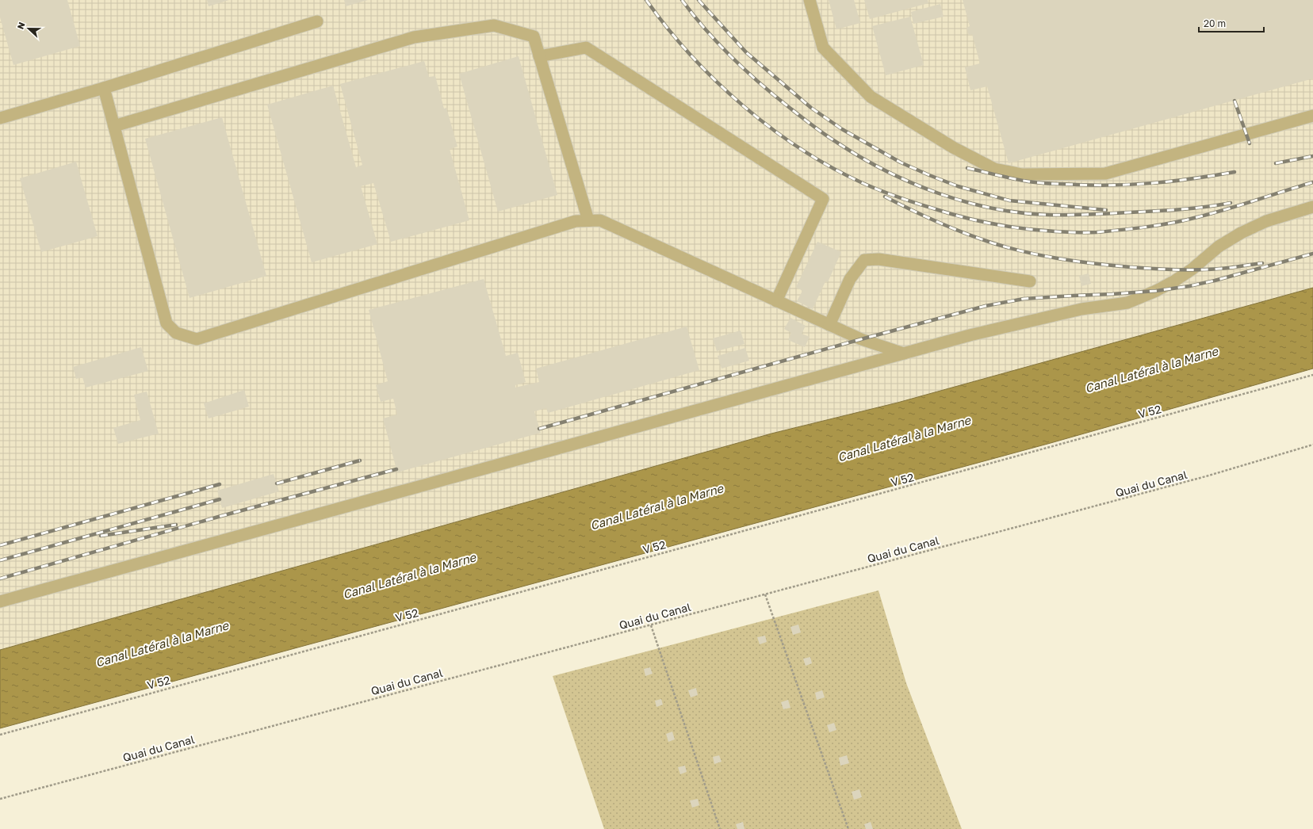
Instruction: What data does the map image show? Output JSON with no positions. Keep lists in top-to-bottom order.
{
  "streets": {
    "path": ["V 52", "Quai du Canal"]
  },
  "water": ["Canal Latéral à la Marne"],
  "scale_bar": "20 m",
  "north": "left"
}
